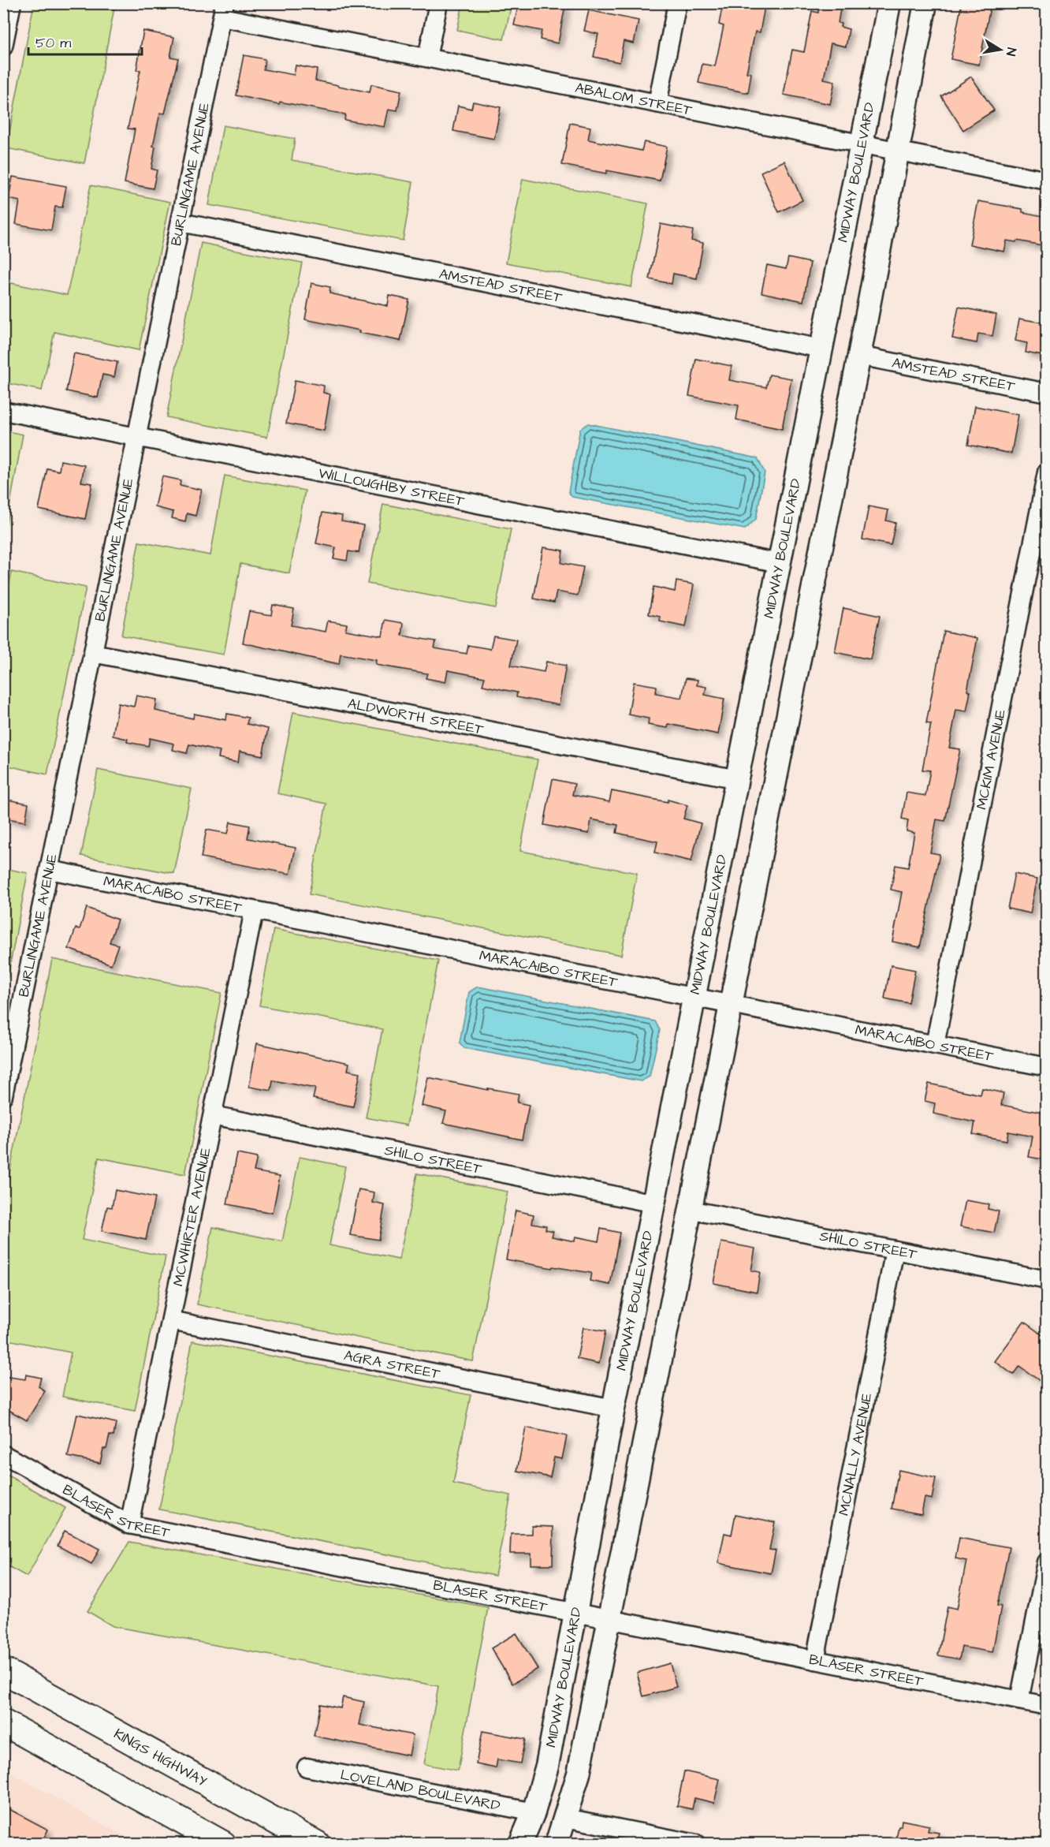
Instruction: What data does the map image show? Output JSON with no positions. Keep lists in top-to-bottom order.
{
  "streets": {
    "main road": ["KINGS HIGHWAY"],
    "street": [
      "ABALOM STREET",
      "MIDWAY BOULEVARD",
      "BURLINGAME AVENUE",
      "AMSTEAD STREET",
      "WILLOUGHBY STREET",
      "ALDWORTH STREET",
      "MCKIM AVENUE",
      "MARACAIBO STREET",
      "SHILO STREET",
      "MCWHIRTER AVENUE",
      "AGRA STREET",
      "MCNALLY AVENUE",
      "BLASER STREET",
      "LOVELAND BOULEVARD"
    ]
  },
  "crossings": [
    ["ABALOM STREET", "MIDWAY BOULEVARD"],
    ["ABALOM STREET", "BURLINGAME AVENUE"],
    ["MIDWAY BOULEVARD", "AMSTEAD STREET"],
    ["MIDWAY BOULEVARD", "WILLOUGHBY STREET"],
    ["MIDWAY BOULEVARD", "ALDWORTH STREET"],
    ["MIDWAY BOULEVARD", "MARACAIBO STREET"],
    ["MIDWAY BOULEVARD", "SHILO STREET"],
    ["MIDWAY BOULEVARD", "AGRA STREET"],
    ["MIDWAY BOULEVARD", "BLASER STREET"],
    ["MIDWAY BOULEVARD", "LOVELAND BOULEVARD"],
    ["BURLINGAME AVENUE", "AMSTEAD STREET"],
    ["BURLINGAME AVENUE", "WILLOUGHBY STREET"],
    ["BURLINGAME AVENUE", "ALDWORTH STREET"],
    ["BURLINGAME AVENUE", "MARACAIBO STREET"],
    ["MCKIM AVENUE", "MARACAIBO STREET"],
    ["MARACAIBO STREET", "MCWHIRTER AVENUE"],
    ["SHILO STREET", "MCWHIRTER AVENUE"],
    ["SHILO STREET", "MCNALLY AVENUE"],
    ["MCWHIRTER AVENUE", "AGRA STREET"],
    ["MCWHIRTER AVENUE", "BLASER STREET"],
    ["MCNALLY AVENUE", "BLASER STREET"]
  ],
  "scale_bar": "50 m",
  "north": "right"
}
